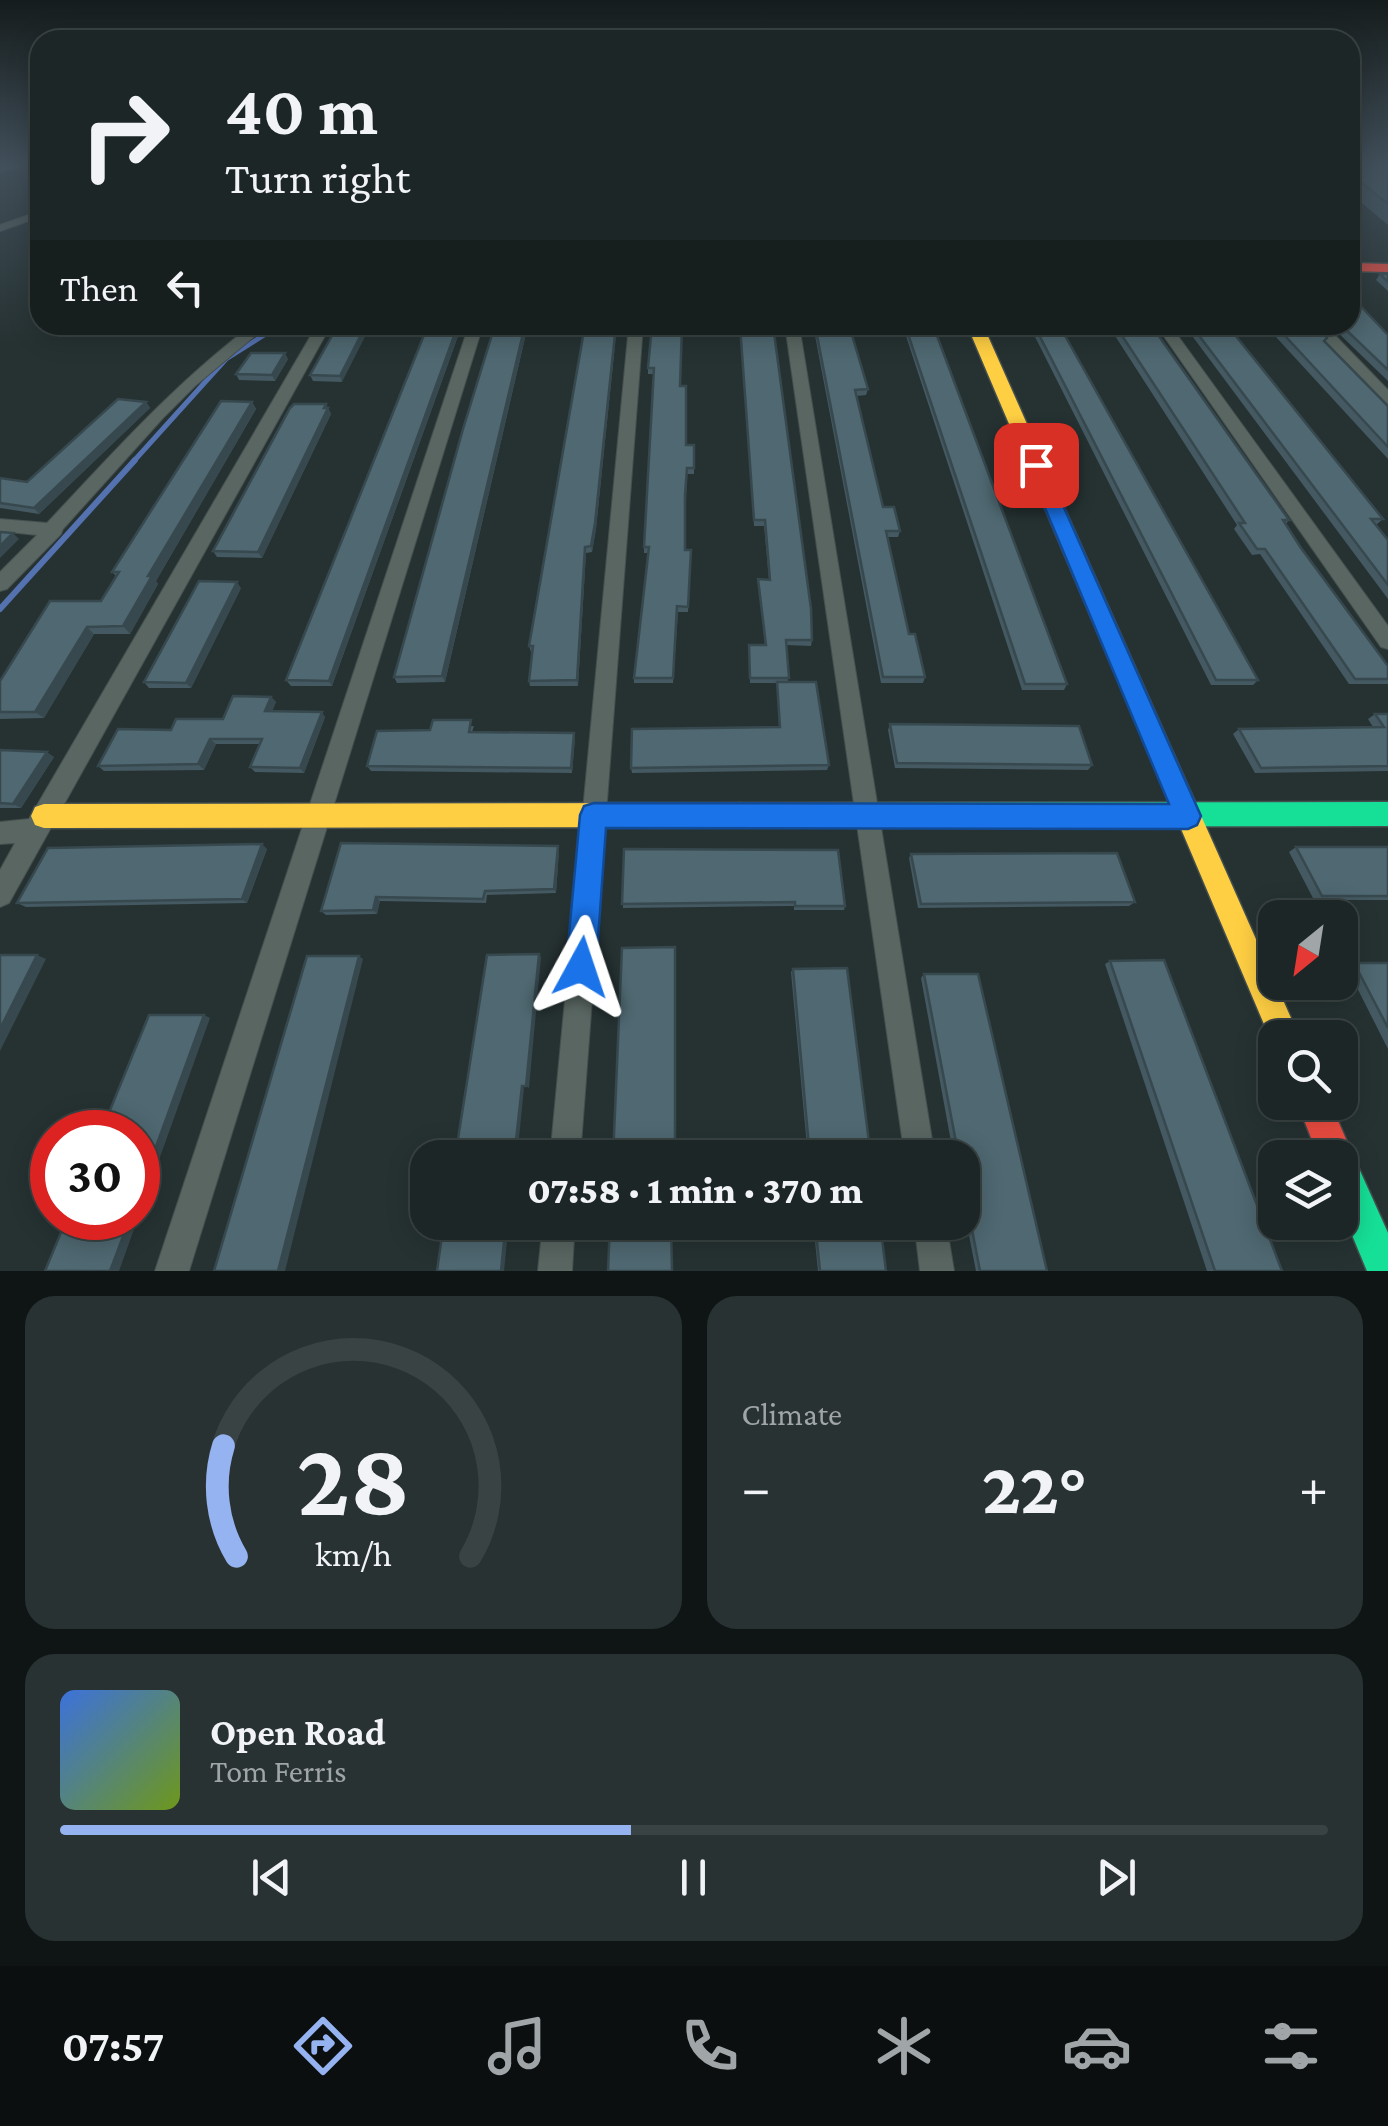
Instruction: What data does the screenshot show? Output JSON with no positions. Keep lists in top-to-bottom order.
{
  "north": "bottom left",
  "page": {
    "turn": ["40 m", "Turn right"],
    "then": "Then",
    "limit": "30",
    "trip": "07:58 · 1 min · 370 m",
    "tile": "Climate",
    "heat": ["−", "22°", "+"],
    "song": ["Open Road", "Tom Ferris"],
    "tabs": "07:57",
    "gauge": ["28", "km/h"]
  }
}
